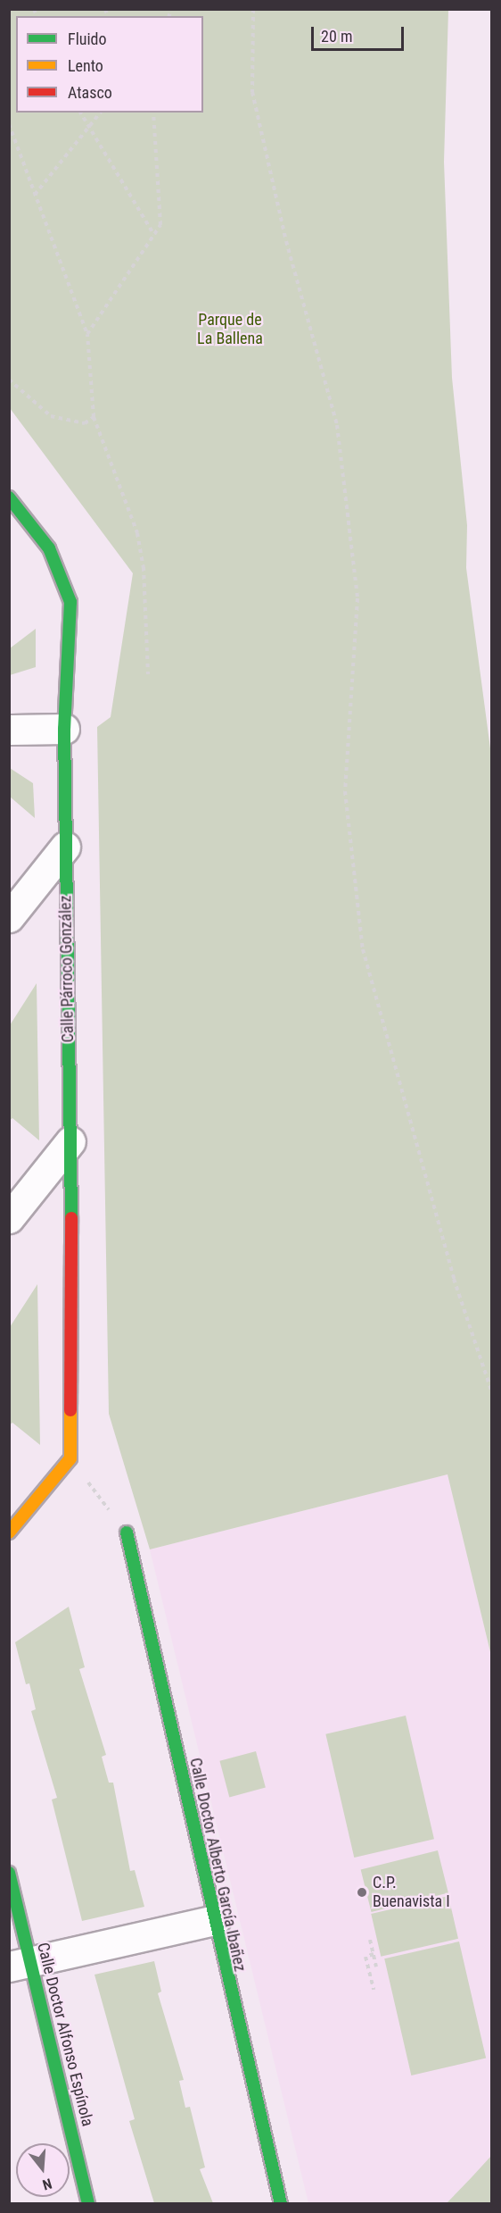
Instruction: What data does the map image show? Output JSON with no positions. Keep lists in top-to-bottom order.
{
  "streets": {
    "street": ["Calle Párroco González", "Calle Doctor Alberto García Ibañez", "Calle Doctor Alfonso Espínola"]
  },
  "parks": ["Parque de La Ballena"],
  "places": ["C.P. Buenavista I"],
  "legend": ["Fluido", "Lento", "Atasco"],
  "scale_bar": "20 m",
  "north": "bottom"
}
